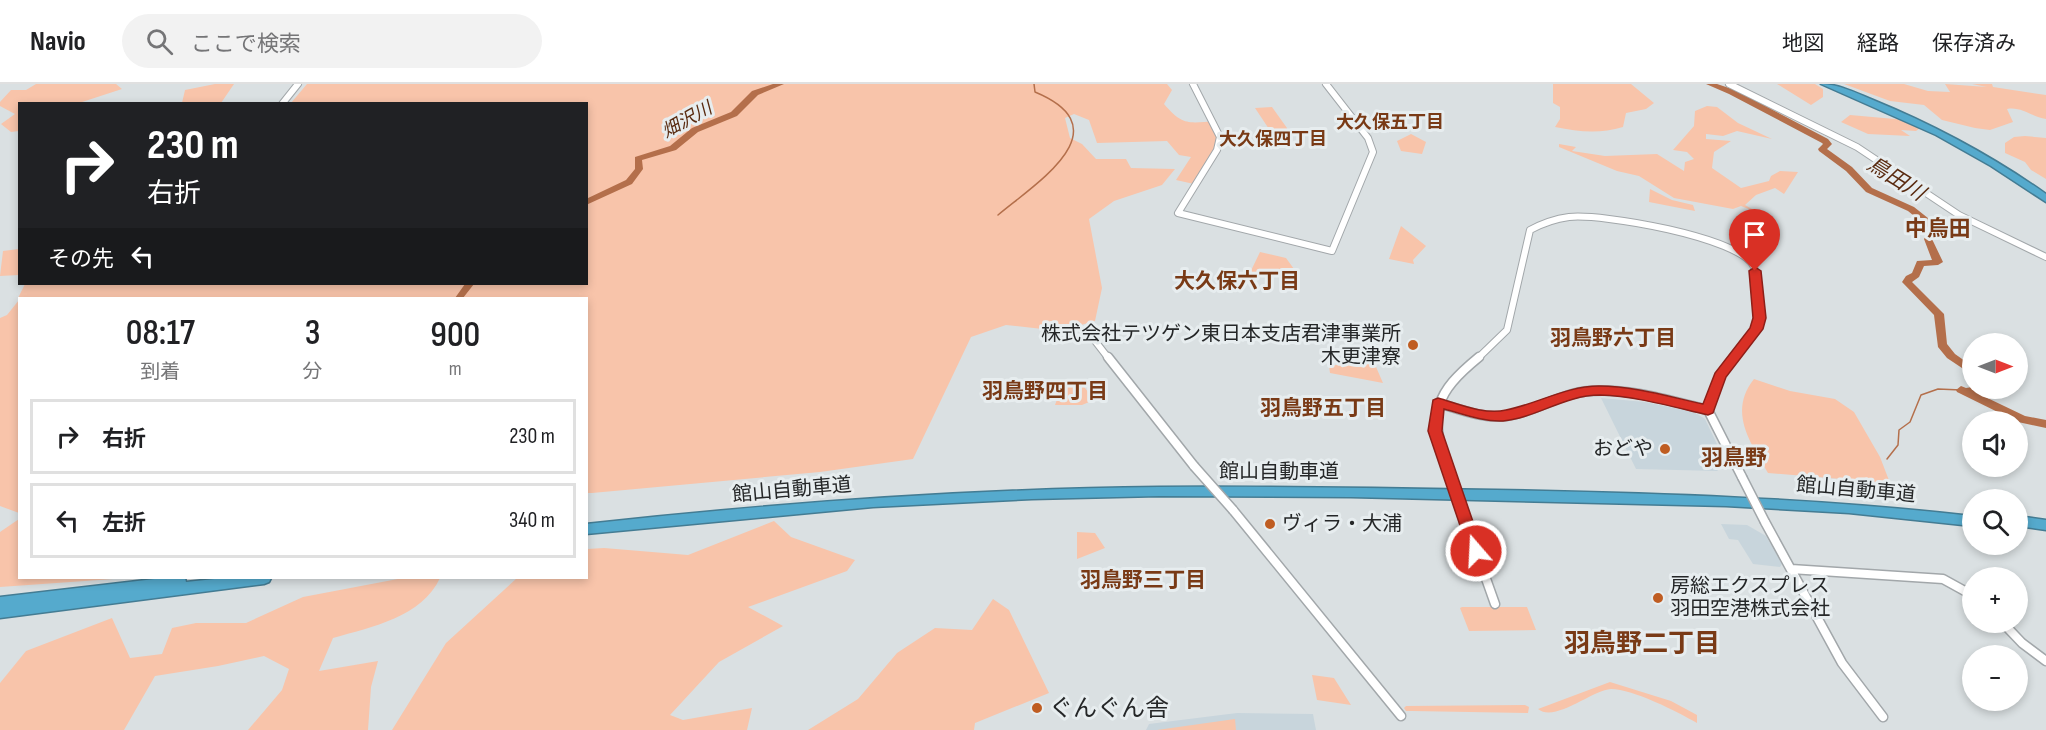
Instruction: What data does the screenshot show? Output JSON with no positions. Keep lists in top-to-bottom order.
{
  "streets": {
    "highway": ["館山自動車道"]
  },
  "districts": [
    "大久保五丁目",
    "大久保四丁目",
    "中烏田",
    "大久保六丁目",
    "羽鳥野六丁目",
    "羽鳥野四丁目",
    "羽鳥野五丁目",
    "羽鳥野",
    "羽鳥野三丁目",
    "羽鳥野二丁目"
  ],
  "water": ["畑沢川", "鳥田川"],
  "places": [
    "株式会社テツゲン東日本支店君津事業所 木更津寮",
    "おどや",
    "ヴィラ・大浦",
    "房総エクスプレス 羽田空港株式会社",
    "ぐんぐん舎"
  ],
  "north": "right",
  "page": {
    "header": "Navio",
    "search": "ここで検索",
    "nav": ["地図", "経路", "保存済み"],
    "turn": ["230 m", "右折"],
    "then": "その先",
    "eta": [
      "08:17",
      "到着",
      "3",
      "分",
      "900",
      "m"
    ],
    "map_buttons": ["+", "−"],
    "list": [
      {
        "name": "右折",
        "value": "230 m"
      },
      {
        "name": "左折",
        "value": "340 m"
      }
    ]
  }
}
